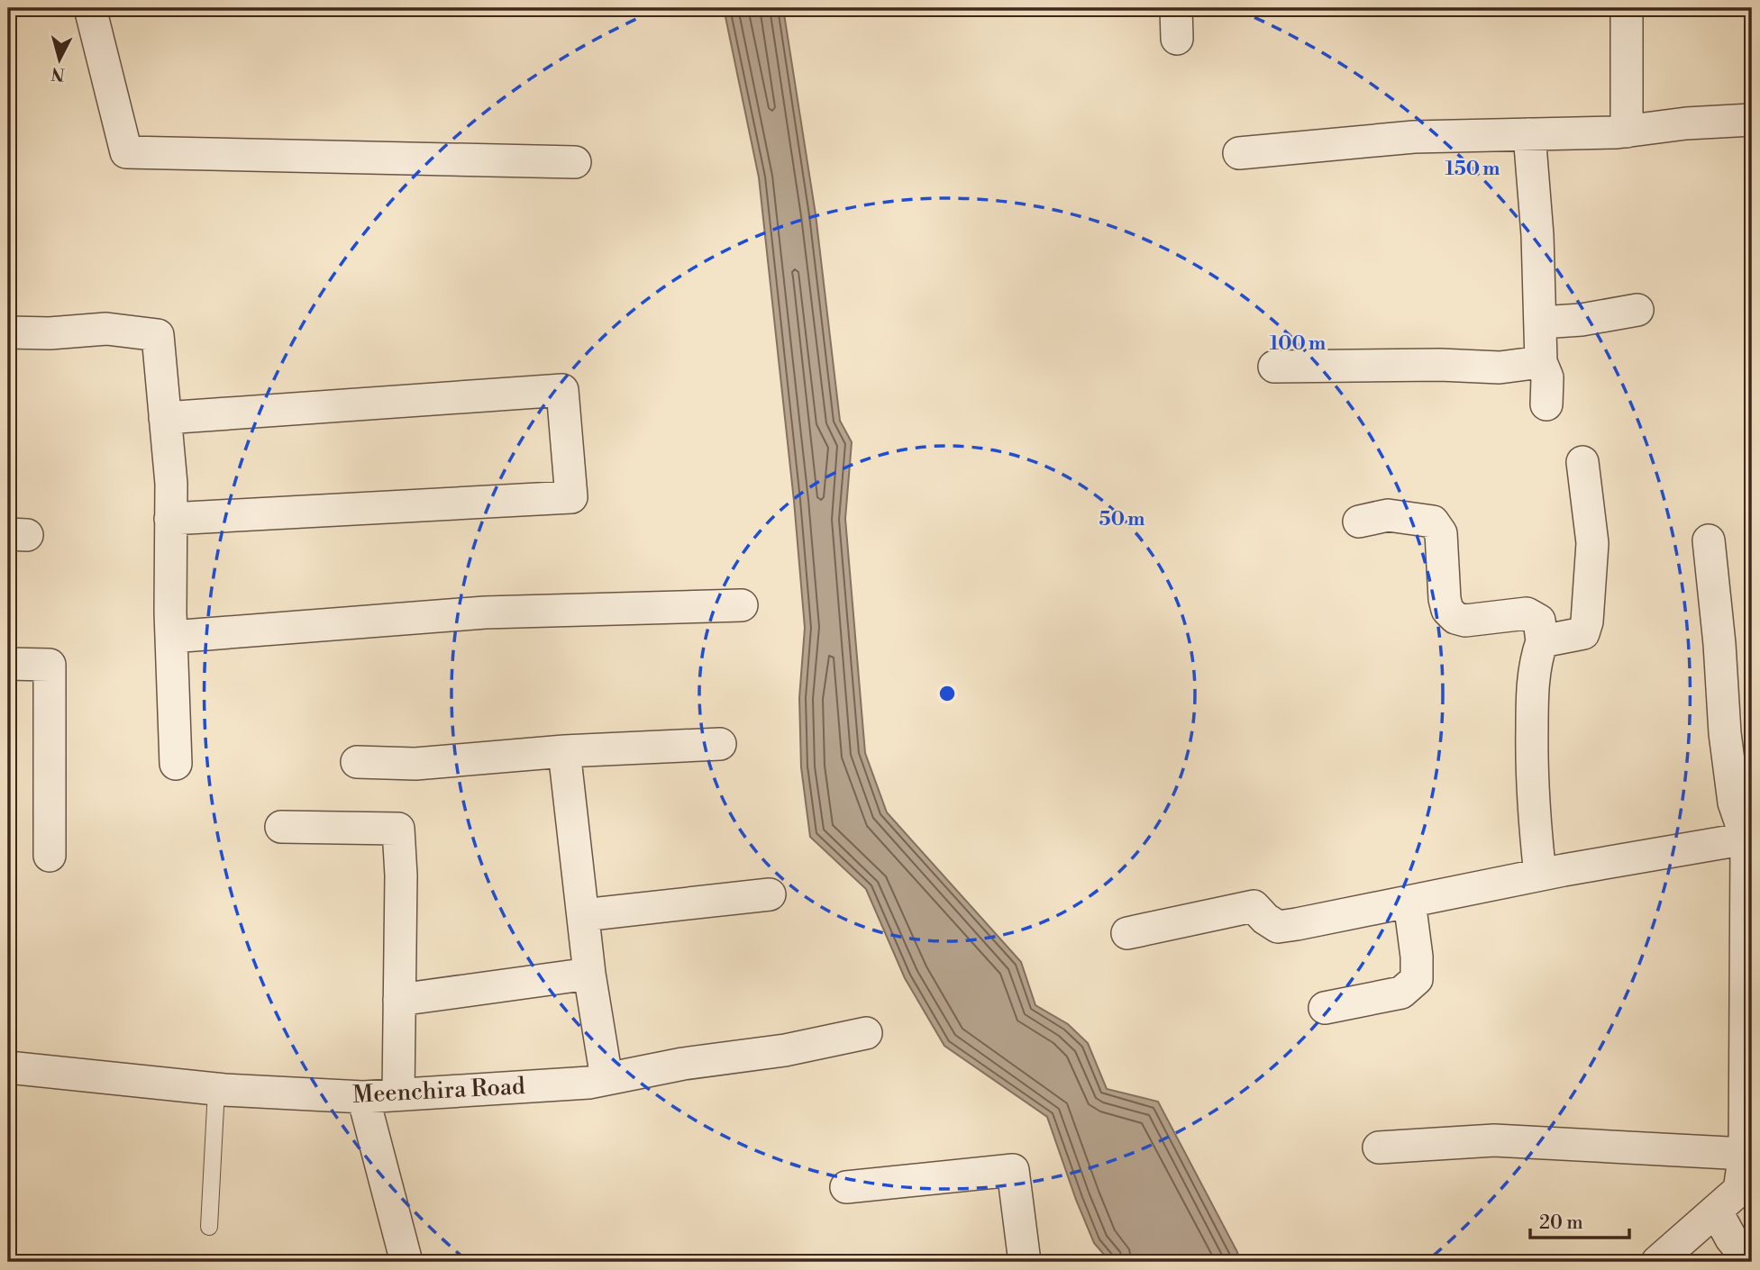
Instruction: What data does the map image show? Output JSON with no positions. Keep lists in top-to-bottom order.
{
  "streets": {
    "street": ["Meenchira Road"]
  },
  "scale_bar": "20 m",
  "north": "bottom",
  "rings": ["150 m", "100 m", "50 m"]
}
